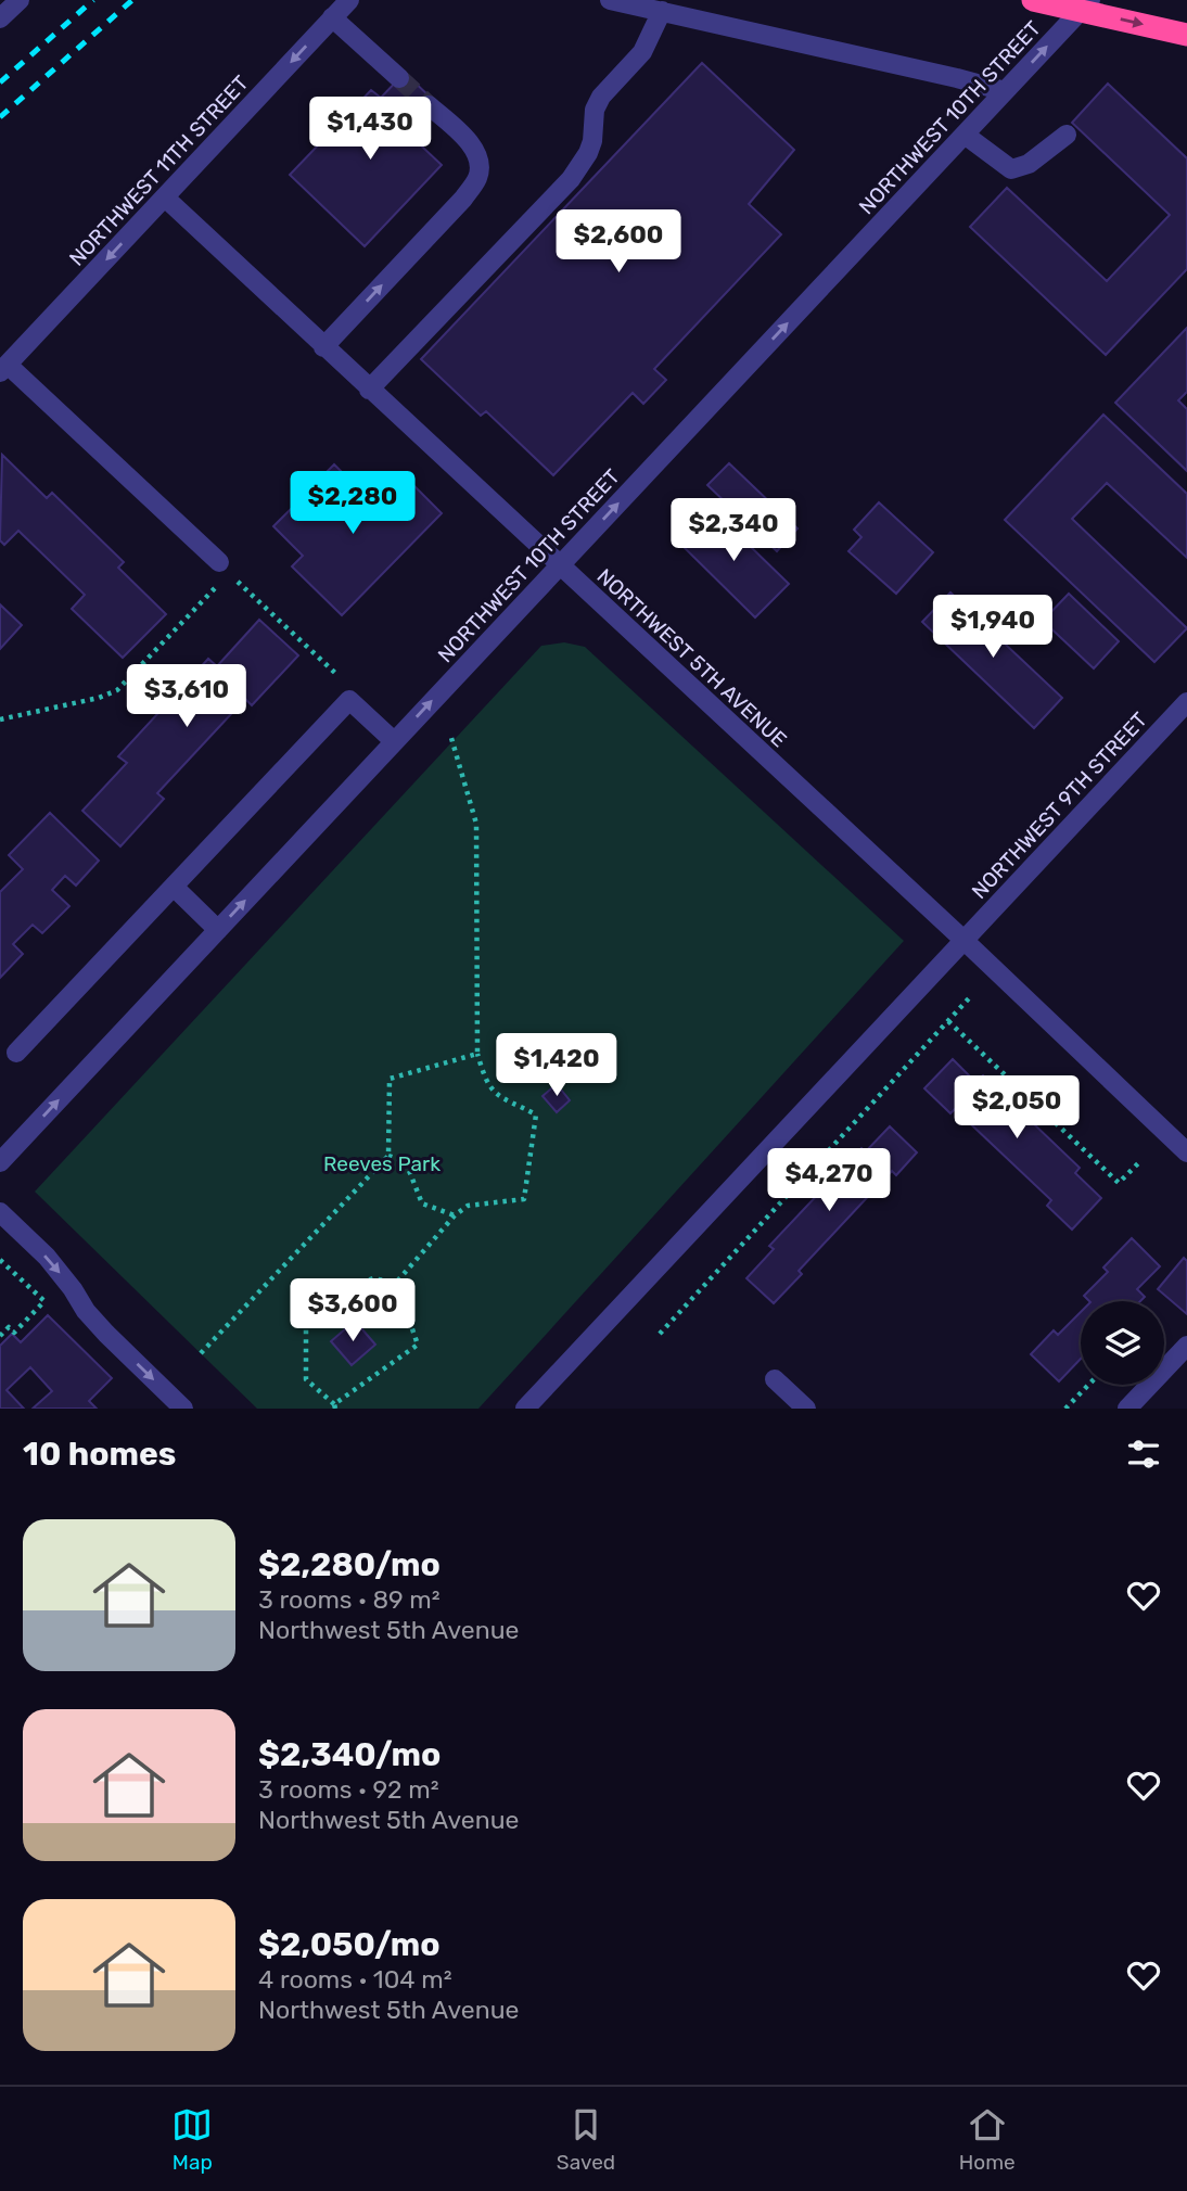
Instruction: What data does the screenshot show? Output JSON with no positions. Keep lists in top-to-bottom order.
{
  "streets": {
    "street": [
      "NORTHWEST 10TH STREET",
      "NORTHWEST 11TH STREET",
      "NORTHWEST 5TH AVENUE",
      "NORTHWEST 9TH STREET"
    ]
  },
  "crossings": [
    ["NORTHWEST 10TH STREET", "NORTHWEST 5TH AVENUE"],
    ["NORTHWEST 11TH STREET", "NORTHWEST 5TH AVENUE"],
    ["NORTHWEST 5TH AVENUE", "NORTHWEST 9TH STREET"]
  ],
  "one_way": ["NORTHWEST 10TH STREET", "NORTHWEST 11TH STREET"],
  "parks": ["Reeves Park"],
  "page": {
    "price": [
      "$1,430",
      "$2,600",
      "$2,280",
      "$2,340",
      "$1,940",
      "$3,610",
      "$1,420",
      "$2,050",
      "$4,270",
      "$3,600"
    ],
    "heading": "10 homes",
    "list": [
      {
        "name": "$2,280/mo",
        "note": "3 rooms · 89 m² · Northwest 5th Avenue"
      },
      {
        "name": "$2,340/mo",
        "note": "3 rooms · 92 m² · Northwest 5th Avenue"
      },
      {
        "name": "$2,050/mo",
        "note": "4 rooms · 104 m² · Northwest 5th Avenue"
      }
    ],
    "tabs": ["Map", "Saved", "Home"]
  }
}
